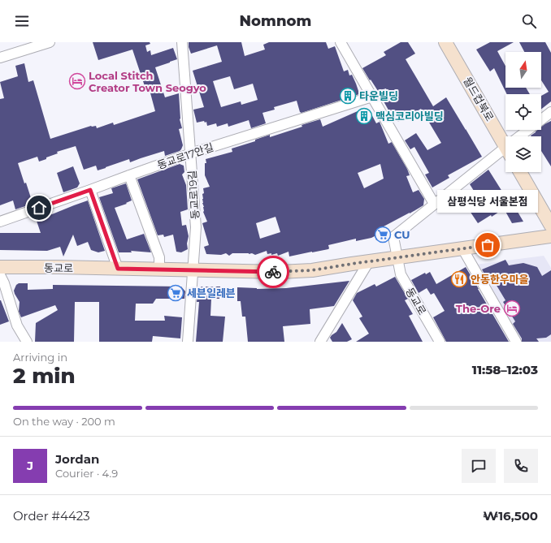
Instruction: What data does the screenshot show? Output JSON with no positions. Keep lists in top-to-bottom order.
{
  "streets": {
    "street": [
      "월드컵북로",
      "동교로17안길",
      "동교로19길",
      "동교로"
    ]
  },
  "crossings": [
    ["동교로17안길", "동교로19길"],
    ["동교로19길", "동교로"]
  ],
  "places": {
    "hotel": ["Local Stitch Creator Town Seogyo", "The-Ore"],
    "building": ["타운빌딩", "맥심코리아빌딩"],
    "supermarket": ["CU", "세븐일레븐"],
    "other": ["삼평식당 서울본점"],
    "restaurant": ["안동한우마을"]
  },
  "north": "top",
  "page": {
    "header": "Nomnom",
    "bubble": "삼평식당 서울본점",
    "heading": ["2 min", "Arriving in", "11:58–12:03"],
    "panel": [
      "Jordan",
      "Courier · 4.9",
      "Order #4423",
      "₩16,500"
    ],
    "bar": "On the way · 200 m",
    "round": "J"
  }
}
